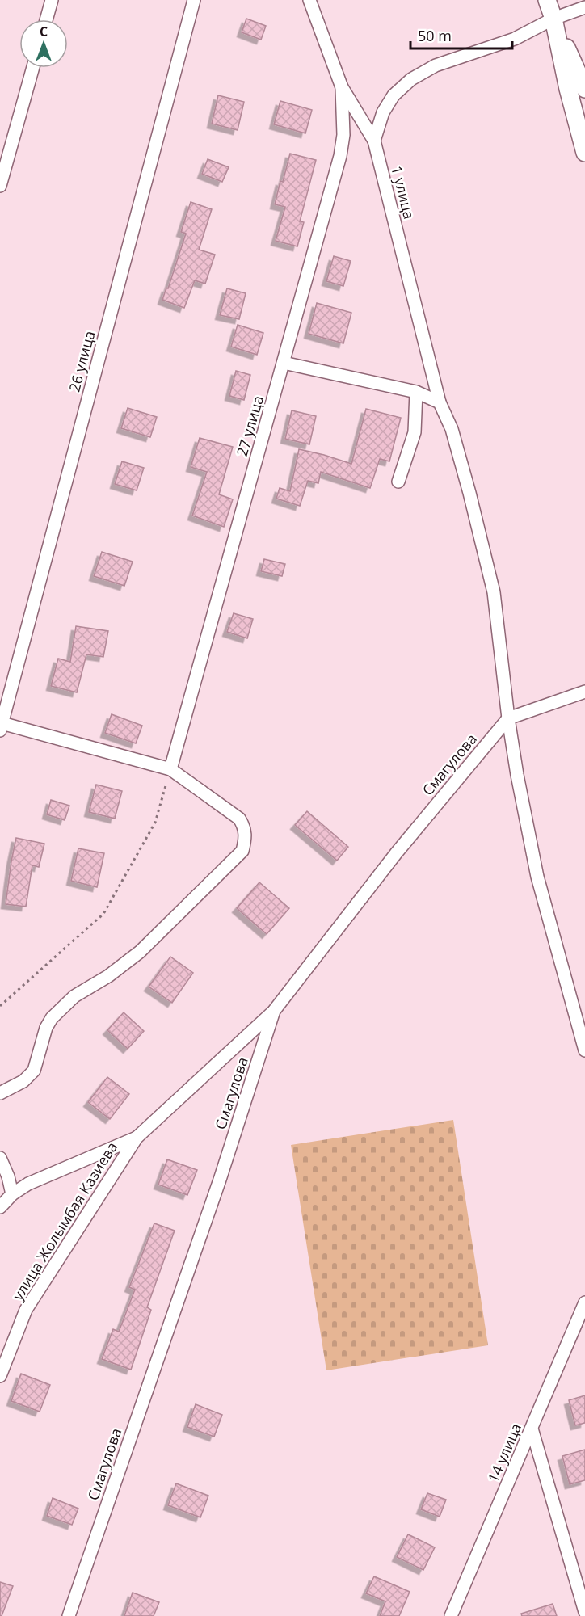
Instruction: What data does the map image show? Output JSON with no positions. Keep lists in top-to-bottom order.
{
  "streets": {
    "street": [
      "1 улица",
      "26 улица",
      "27 улица",
      "Смагулова",
      "улица Жолымбая Казиева",
      "14 улица"
    ]
  },
  "crossings": [
    ["1 улица", "27 улица"],
    ["1 улица", "Смагулова"],
    ["Смагулова", "улица Жолымбая Казиева"]
  ],
  "scale_bar": "50 m",
  "north": "top"
}
